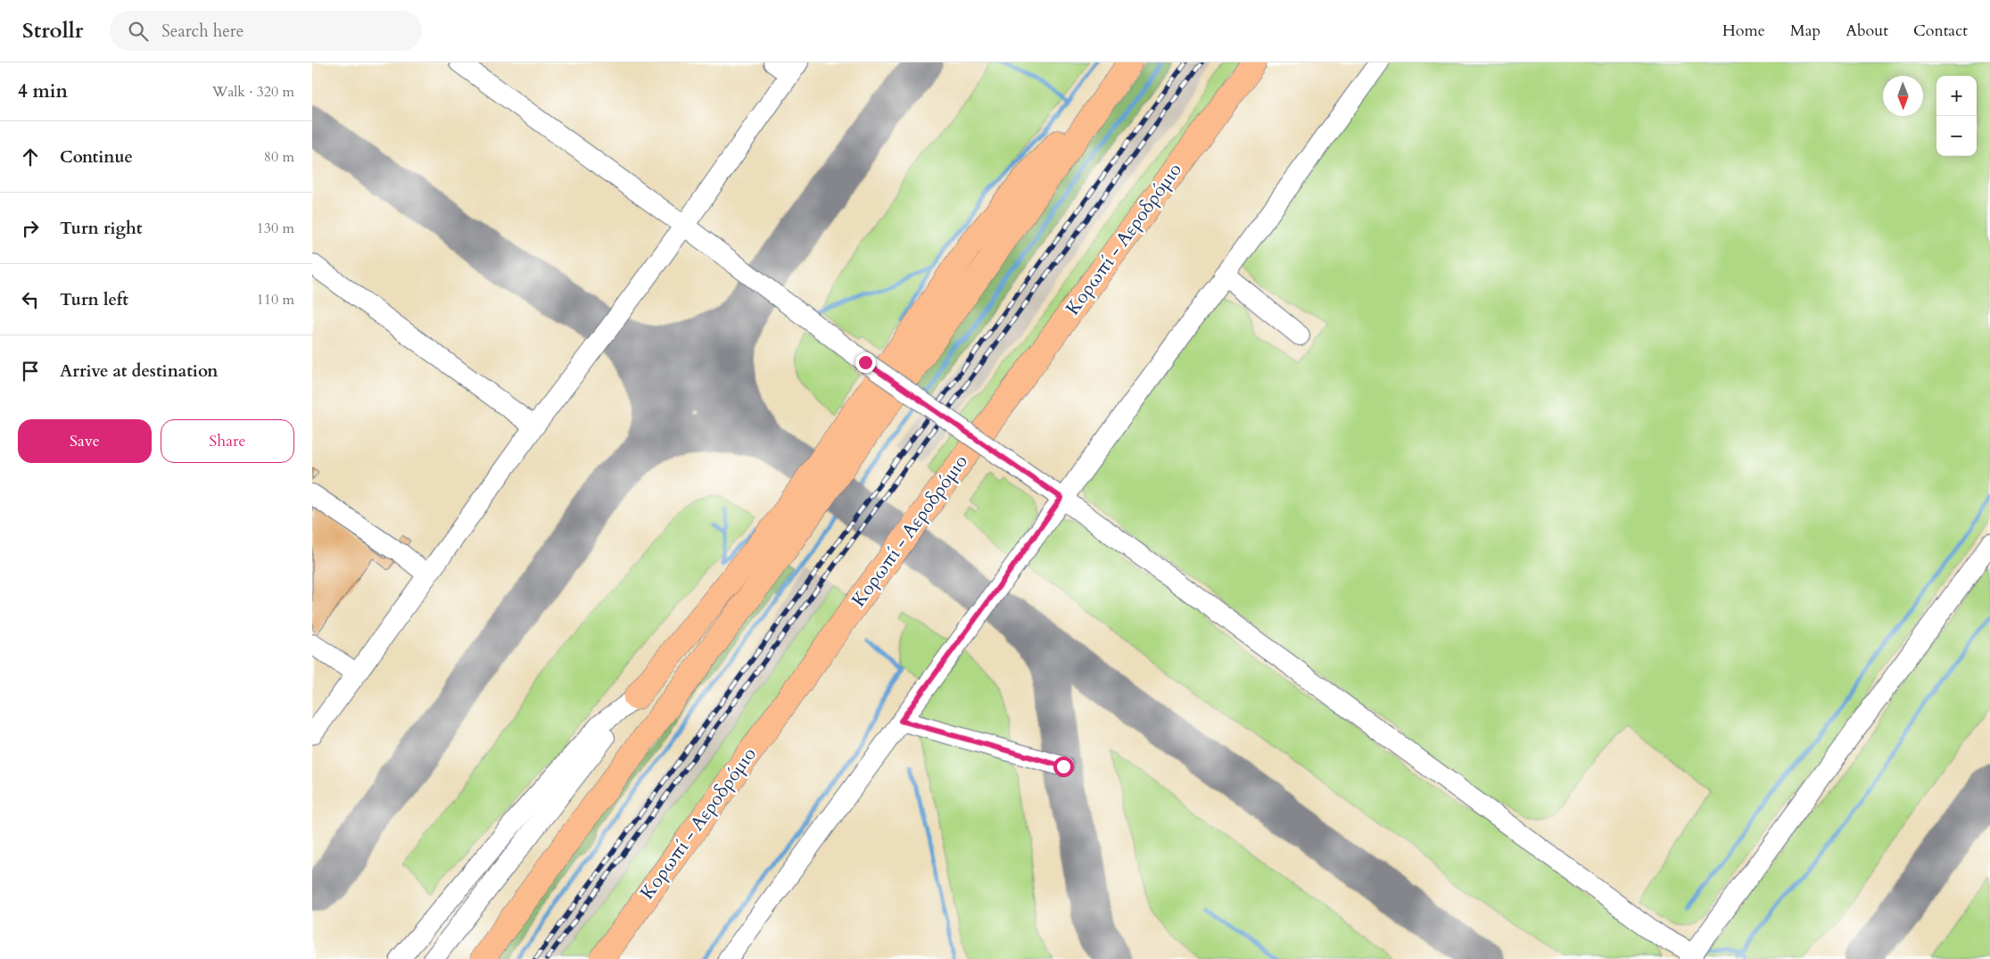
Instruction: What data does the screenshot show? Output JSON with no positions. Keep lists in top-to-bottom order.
{
  "streets": {
    "highway": ["Κορωπί - Αεροδρόμιο"]
  },
  "north": "bottom",
  "page": {
    "header": "Strollr",
    "search": "Search here",
    "nav": [
      "Home",
      "Map",
      "About",
      "Contact"
    ],
    "heading": ["4 min", "Walk · 320 m"],
    "map_buttons": ["+", "−"],
    "list": [
      ["Continue", "80 m"],
      ["Turn right", "130 m"],
      ["Turn left", "110 m"],
      "Arrive at destination"
    ],
    "buttons": ["Save", "Share"]
  }
}
